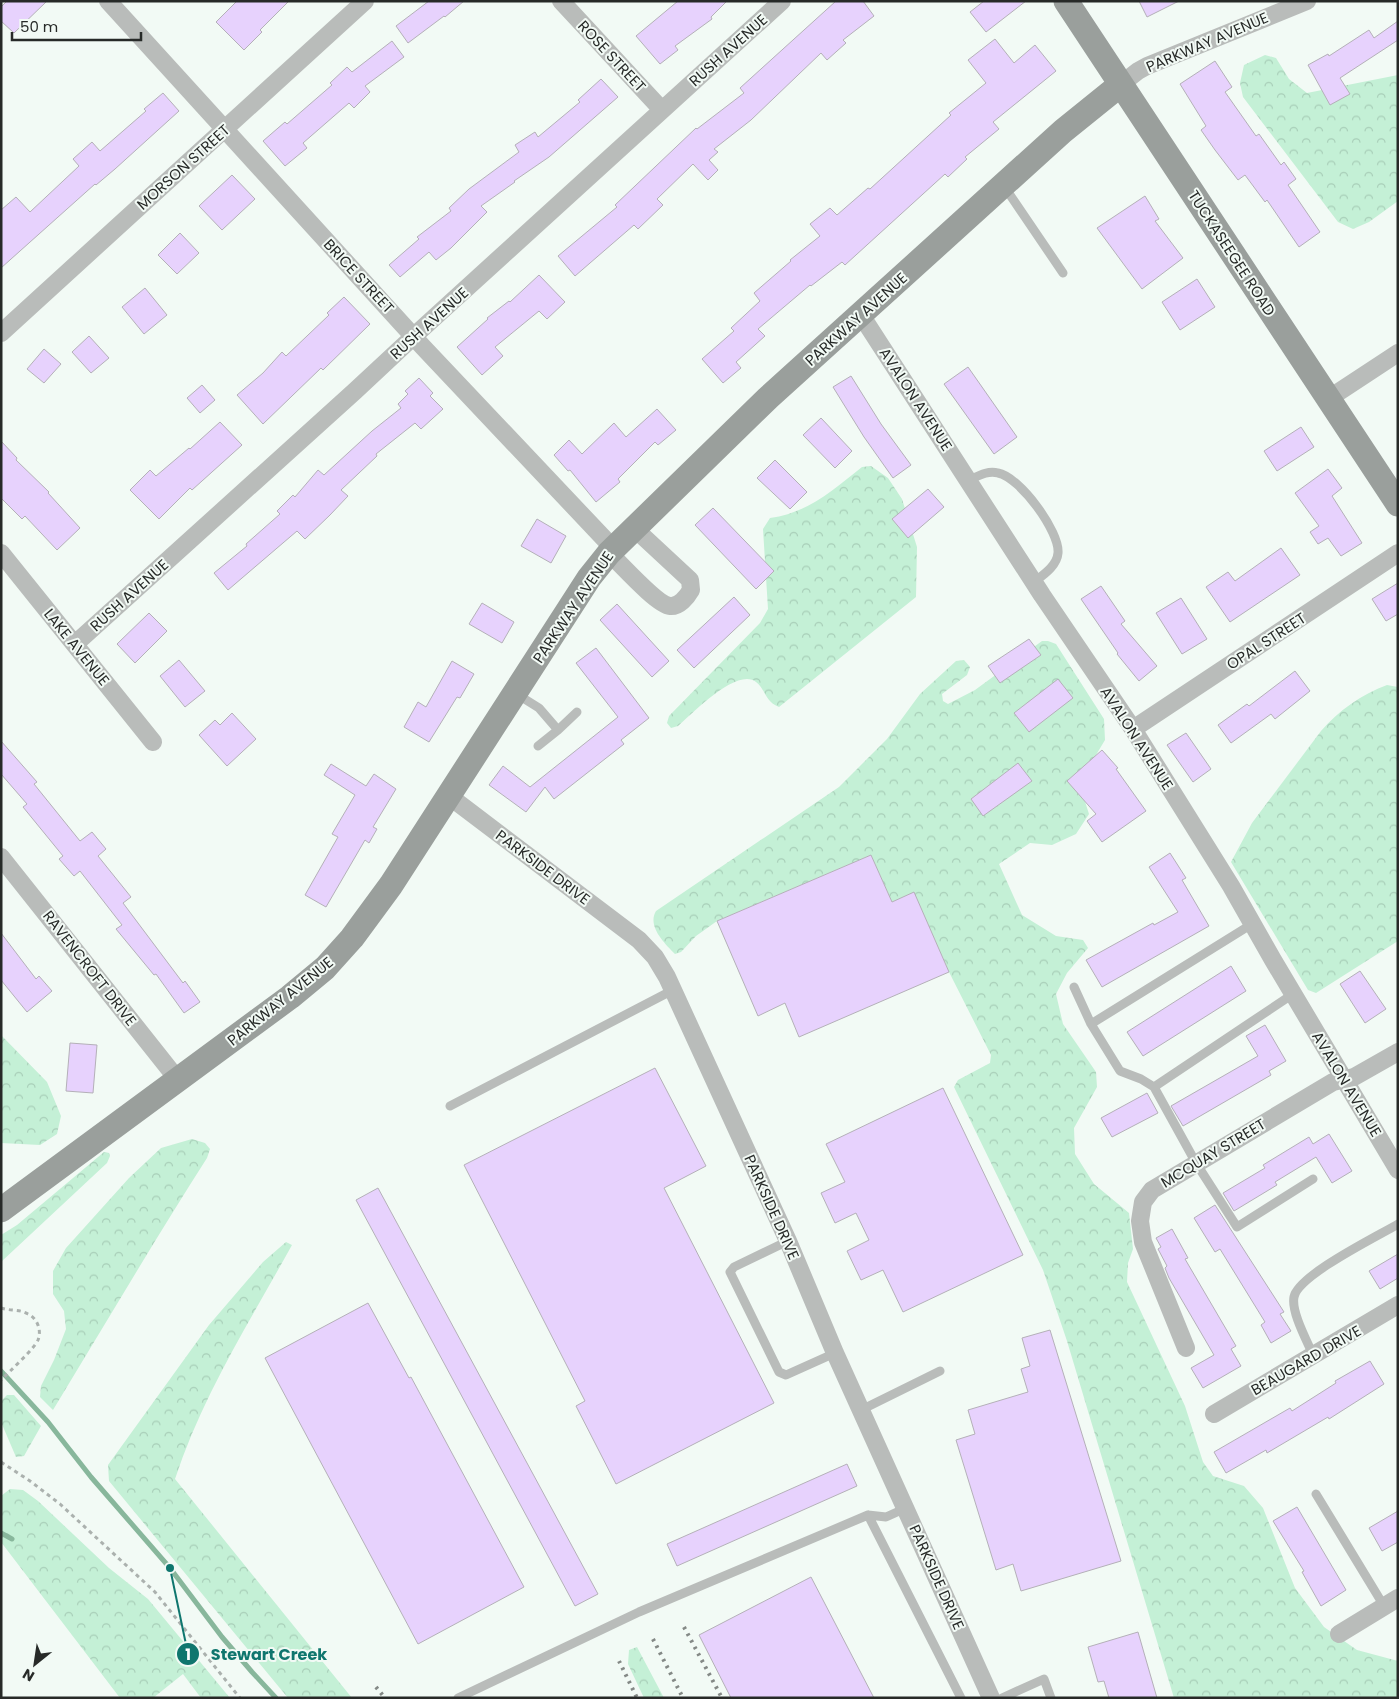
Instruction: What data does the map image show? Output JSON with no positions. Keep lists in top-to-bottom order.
{
  "streets": {
    "street": [
      "PARKWAY AVENUE",
      "RUSH AVENUE",
      "ROSE STREET",
      "MORSON STREET",
      "TUCKASEEGEE ROAD",
      "BRICE STREET",
      "AVALON AVENUE",
      "OPAL STREET",
      "LAKE AVENUE",
      "PARKSIDE DRIVE",
      "RAVENCROFT DRIVE",
      "MCQUAY STREET",
      "BEAUGARD DRIVE"
    ]
  },
  "crossings": [
    ["PARKWAY AVENUE", "TUCKASEEGEE ROAD"],
    ["PARKWAY AVENUE", "BRICE STREET"],
    ["PARKWAY AVENUE", "AVALON AVENUE"],
    ["PARKWAY AVENUE", "PARKSIDE DRIVE"],
    ["PARKWAY AVENUE", "RAVENCROFT DRIVE"],
    ["RUSH AVENUE", "ROSE STREET"],
    ["RUSH AVENUE", "BRICE STREET"],
    ["RUSH AVENUE", "LAKE AVENUE"],
    ["MORSON STREET", "BRICE STREET"],
    ["AVALON AVENUE", "OPAL STREET"],
    ["AVALON AVENUE", "MCQUAY STREET"]
  ],
  "places": ["Stewart Creek"],
  "scale_bar": "50 m",
  "north": "bottom left"
}
